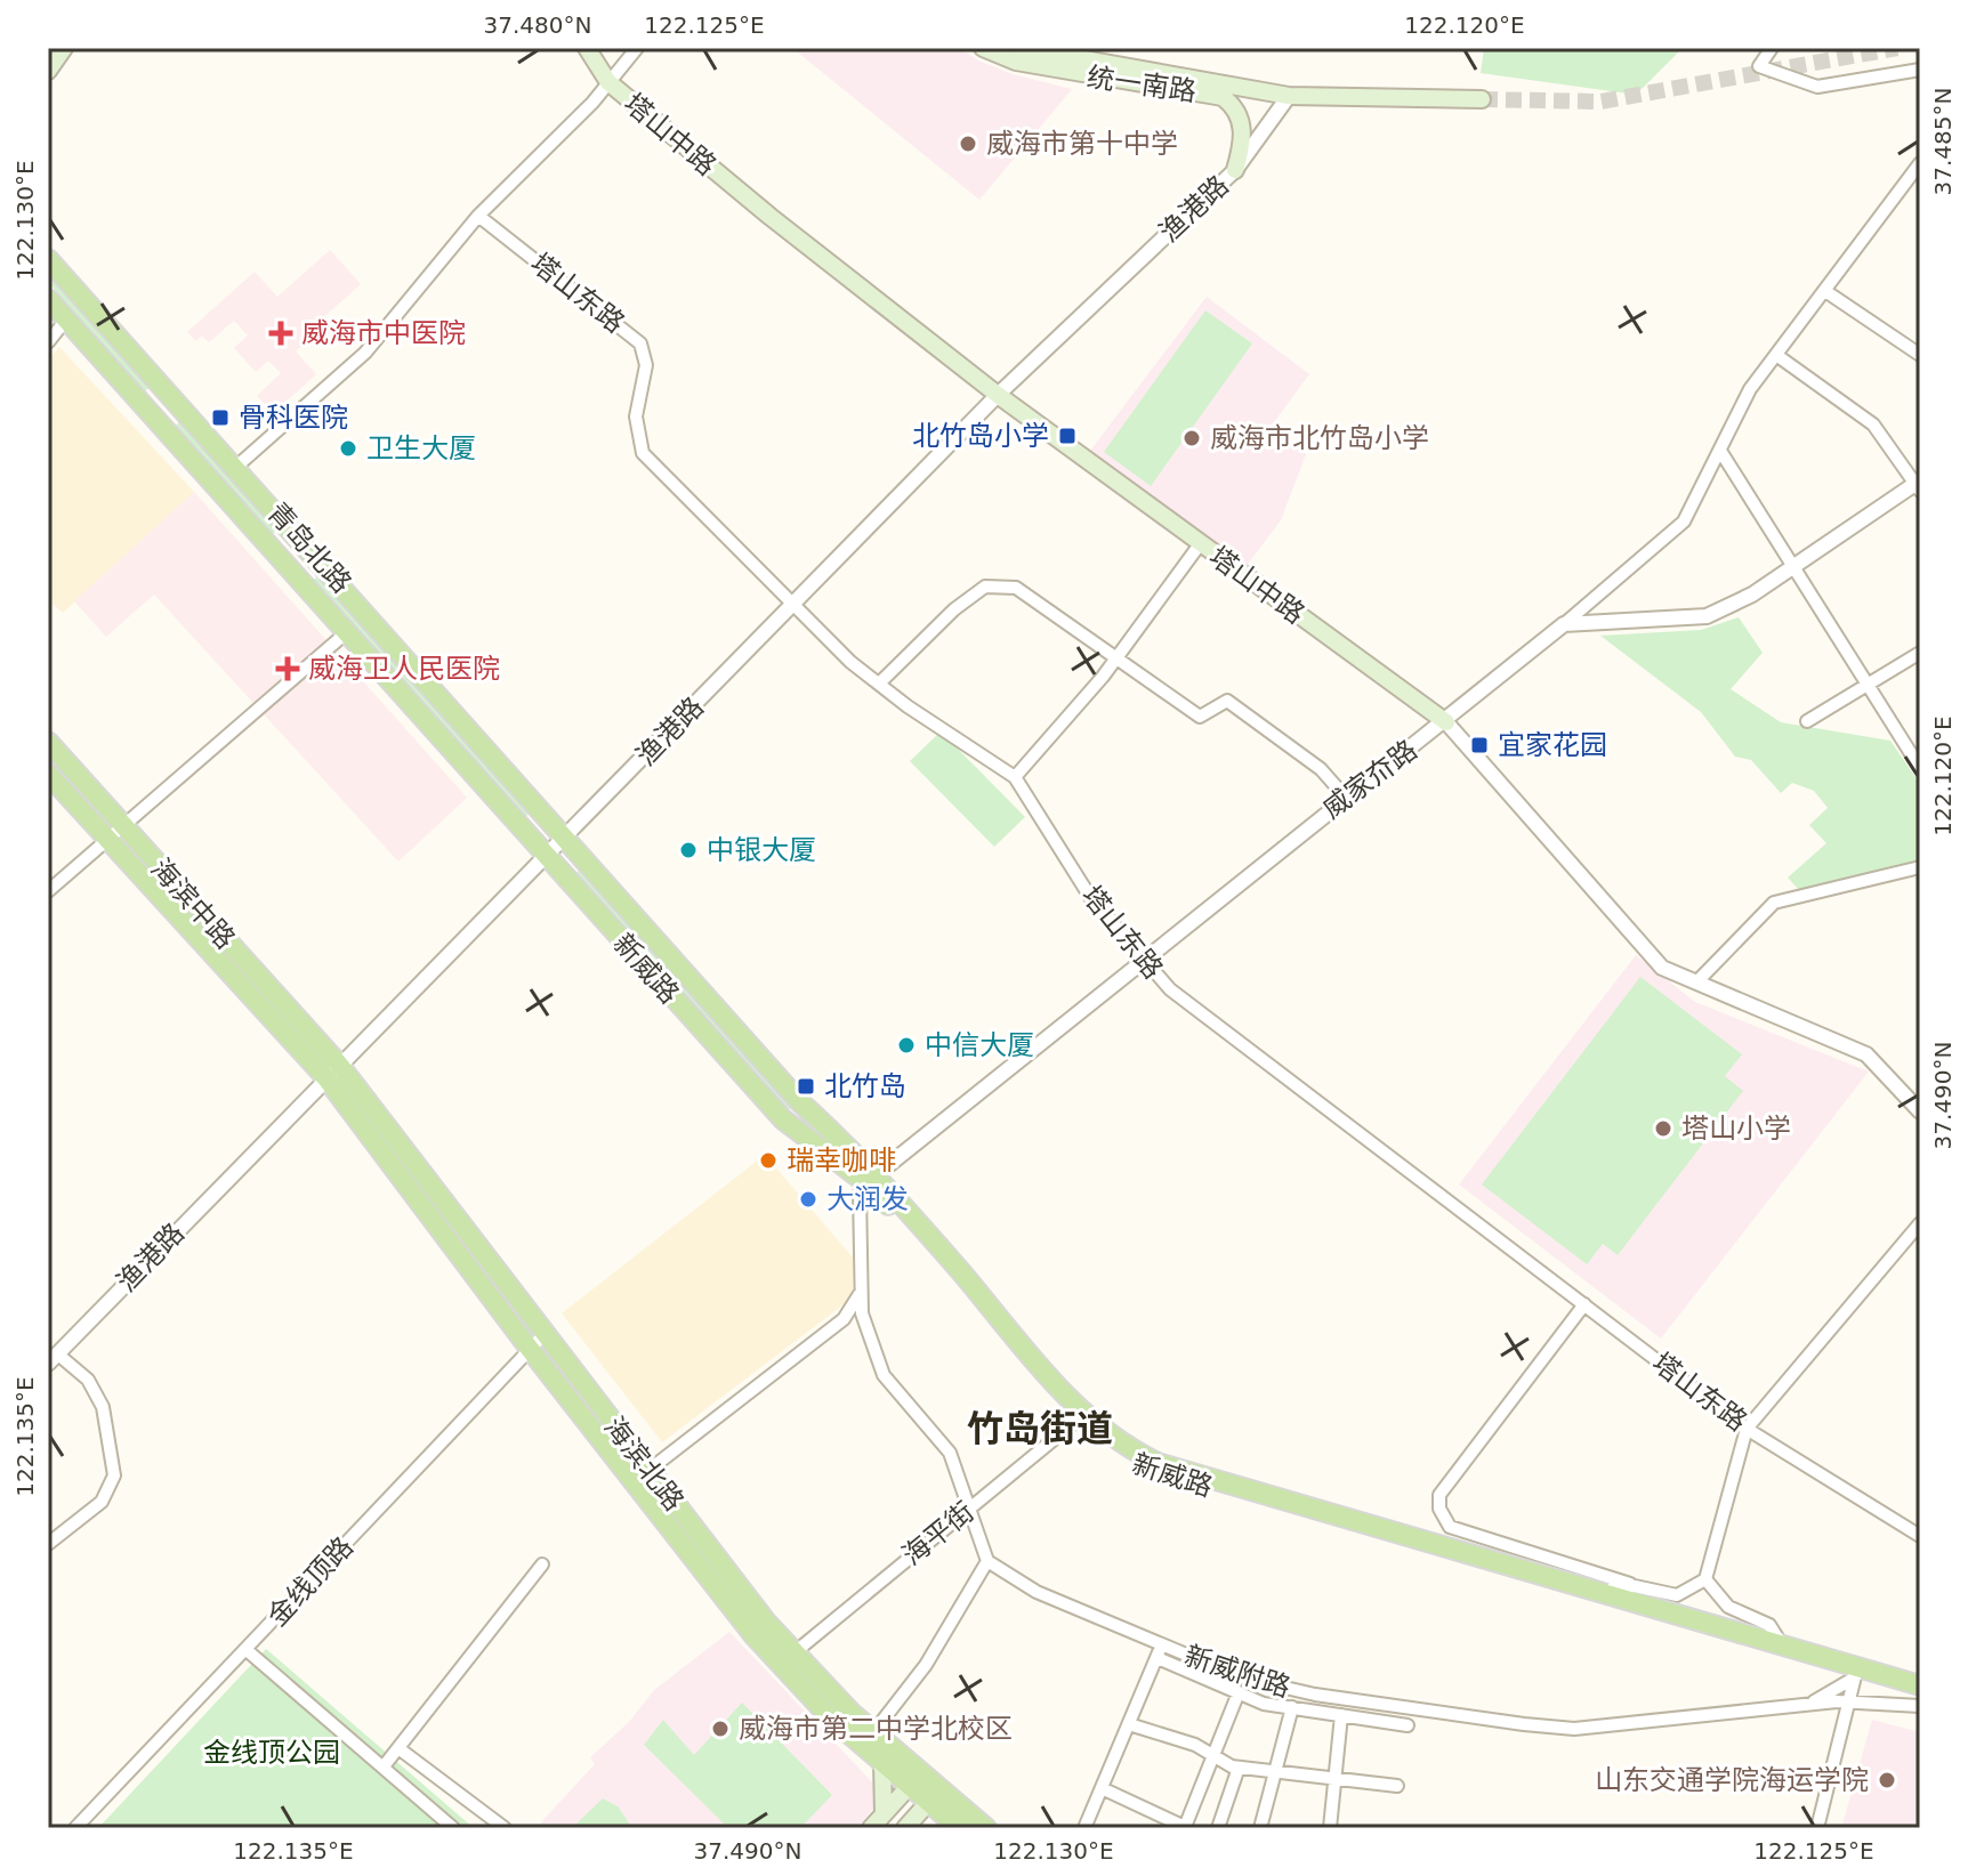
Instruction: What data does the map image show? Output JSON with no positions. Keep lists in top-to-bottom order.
{
  "streets": {
    "main road": [
      "统一南路",
      "塔山中路",
      "青岛北路",
      "海滨中路",
      "新威路",
      "海滨北路"
    ],
    "street": [
      "渔港路",
      "塔山东路",
      "威家夼路",
      "海平街",
      "金线顶路",
      "新威附路"
    ]
  },
  "crossings": [
    ["统一南路", "渔港路"],
    ["塔山中路", "渔港路"],
    ["塔山中路", "威家夼路"],
    ["渔港路", "塔山东路"],
    ["渔港路", "青岛北路"],
    ["渔港路", "海滨中路"],
    ["渔港路", "新威路"],
    ["渔港路", "海滨北路"],
    ["塔山东路", "威家夼路"],
    ["青岛北路", "新威路"],
    ["威家夼路", "新威路"],
    ["海滨中路", "海滨北路"],
    ["新威路", "海平街"],
    ["海滨北路", "海平街"],
    ["海滨北路", "金线顶路"]
  ],
  "districts": ["竹岛街道"],
  "parks": ["金线顶公园"],
  "places": {
    "other": [
      "威海市第十中学",
      "威海市北竹岛小学",
      "卫生大厦",
      "中银大厦",
      "中信大厦",
      "塔山小学",
      "瑞幸咖啡",
      "大润发",
      "威海市第二中学北校区",
      "山东交通学院海运学院"
    ],
    "health": ["威海市中医院", "威海卫人民医院"],
    "transit": [
      "骨科医院",
      "北竹岛小学",
      "宜家花园",
      "北竹岛"
    ]
  },
  "coordinates": [
    "37.480°N",
    "122.125°E",
    "122.120°E",
    "37.485°N",
    "122.130°E",
    "37.490°N",
    "122.135°E"
  ]
}
